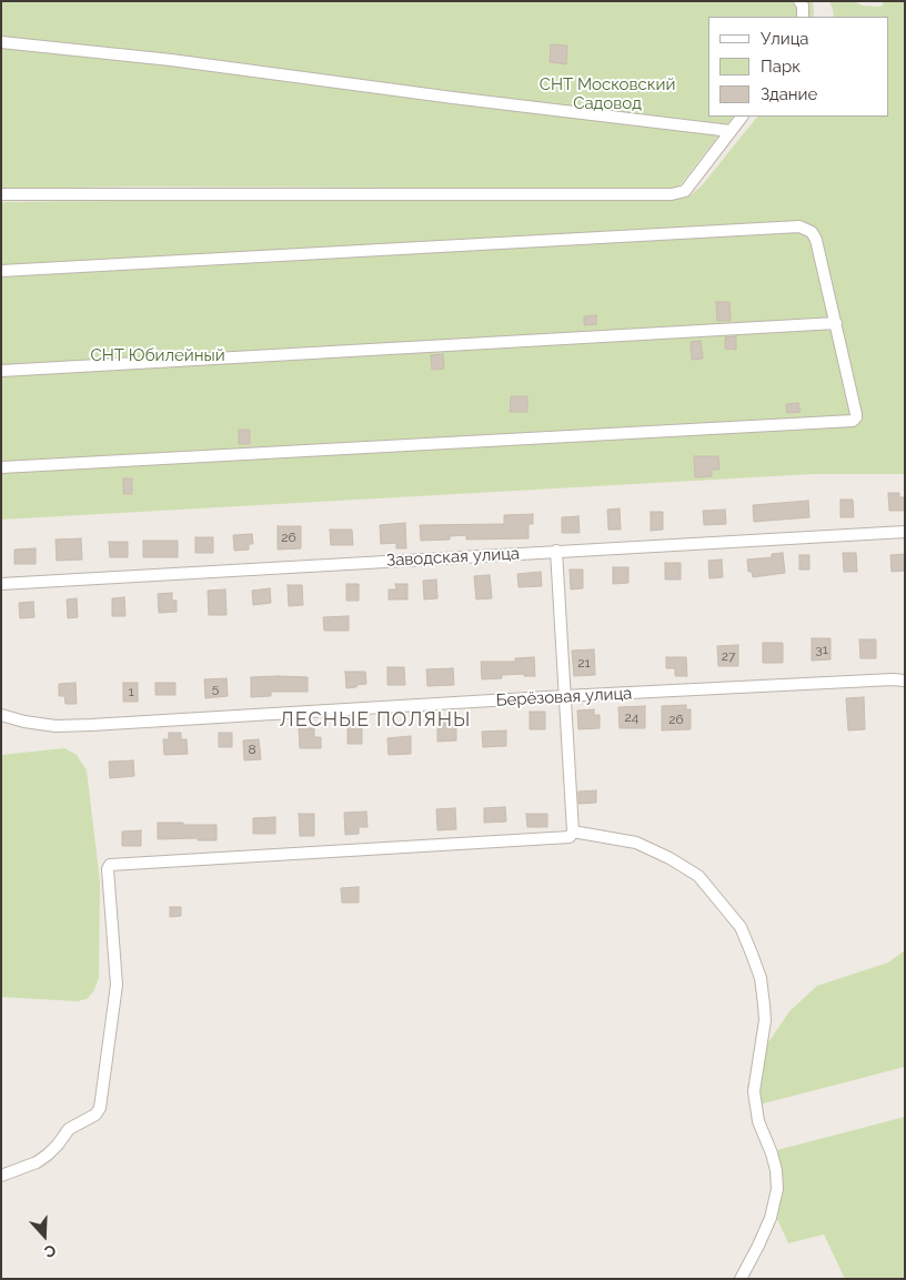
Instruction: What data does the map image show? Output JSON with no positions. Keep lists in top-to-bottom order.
{
  "streets": {
    "street": ["Заводская улица", "Берёзовая улица"]
  },
  "districts": ["ЛЕСНЫЕ ПОЛЯНЫ"],
  "parks": ["СНТ Московский Садовод", "СНТ Юбилейный"],
  "house_numbers": [
    "26",
    "31",
    "27",
    "21",
    "5",
    "1",
    "24",
    "26",
    "8"
  ],
  "legend": ["Улица", "Парк", "Здание"],
  "north": "bottom"
}
